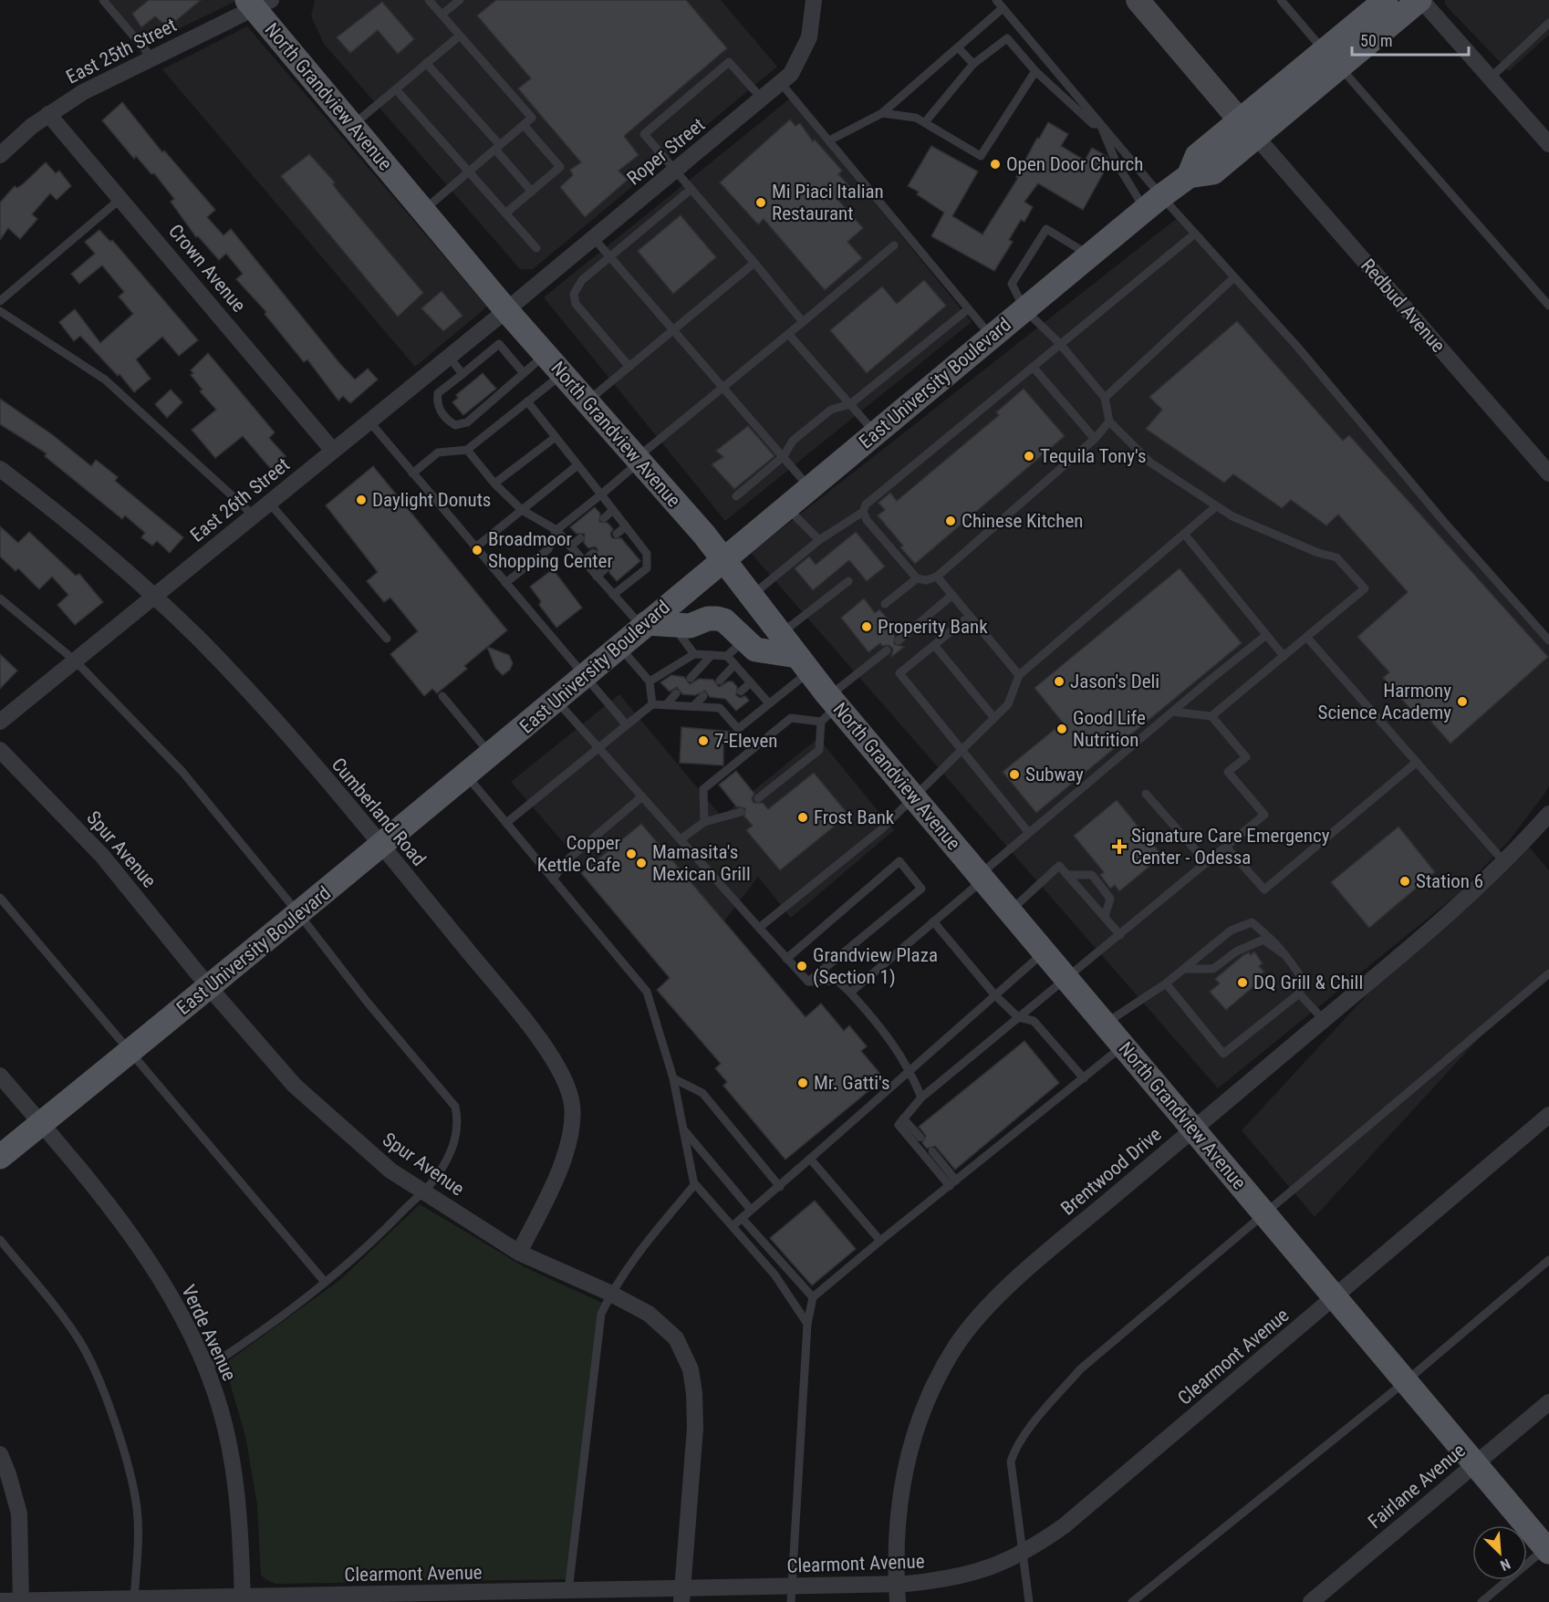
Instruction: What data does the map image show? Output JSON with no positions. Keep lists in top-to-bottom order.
{
  "streets": {
    "main road": ["North Grandview Avenue", "East University Boulevard"],
    "street": [
      "East 25th Street",
      "Roper Street",
      "Crown Avenue",
      "Redbud Avenue",
      "East 26th Street",
      "Cumberland Road",
      "Spur Avenue",
      "Brentwood Drive",
      "Verde Avenue",
      "Clearmont Avenue",
      "Fairlane Avenue"
    ]
  },
  "crossings": [
    ["East 25th Street", "North Grandview Avenue"],
    ["East 25th Street", "Crown Avenue"],
    ["North Grandview Avenue", "Roper Street"],
    ["North Grandview Avenue", "East University Boulevard"],
    ["North Grandview Avenue", "East 26th Street"],
    ["North Grandview Avenue", "Brentwood Drive"],
    ["North Grandview Avenue", "Clearmont Avenue"],
    ["North Grandview Avenue", "Fairlane Avenue"],
    ["Roper Street", "East 26th Street"],
    ["Crown Avenue", "East 26th Street"],
    ["Redbud Avenue", "East University Boulevard"],
    ["East University Boulevard", "Cumberland Road"],
    ["East University Boulevard", "Spur Avenue"],
    ["East University Boulevard", "Verde Avenue"],
    ["East 26th Street", "Cumberland Road"],
    ["Cumberland Road", "Spur Avenue"],
    ["Spur Avenue", "Clearmont Avenue"],
    ["Brentwood Drive", "Clearmont Avenue"],
    ["Verde Avenue", "Clearmont Avenue"]
  ],
  "places": {
    "other": [
      "Open Door Church",
      "Mi Piaci Italian Restaurant",
      "Tequila Tony's",
      "Daylight Donuts",
      "Chinese Kitchen",
      "Broadmoor Shopping Center",
      "Properity Bank",
      "Jason's Deli",
      "Harmony Science Academy",
      "Good Life Nutrition",
      "7-Eleven",
      "Subway",
      "Frost Bank",
      "Copper Kettle Cafe",
      "Mamasita's Mexican Grill",
      "Station 6",
      "Grandview Plaza (Section 1)",
      "DQ Grill & Chill",
      "Mr. Gatti's"
    ],
    "health": ["Signature Care Emergency Center - Odessa"]
  },
  "scale_bar": "50 m",
  "north": "bottom right"
}
